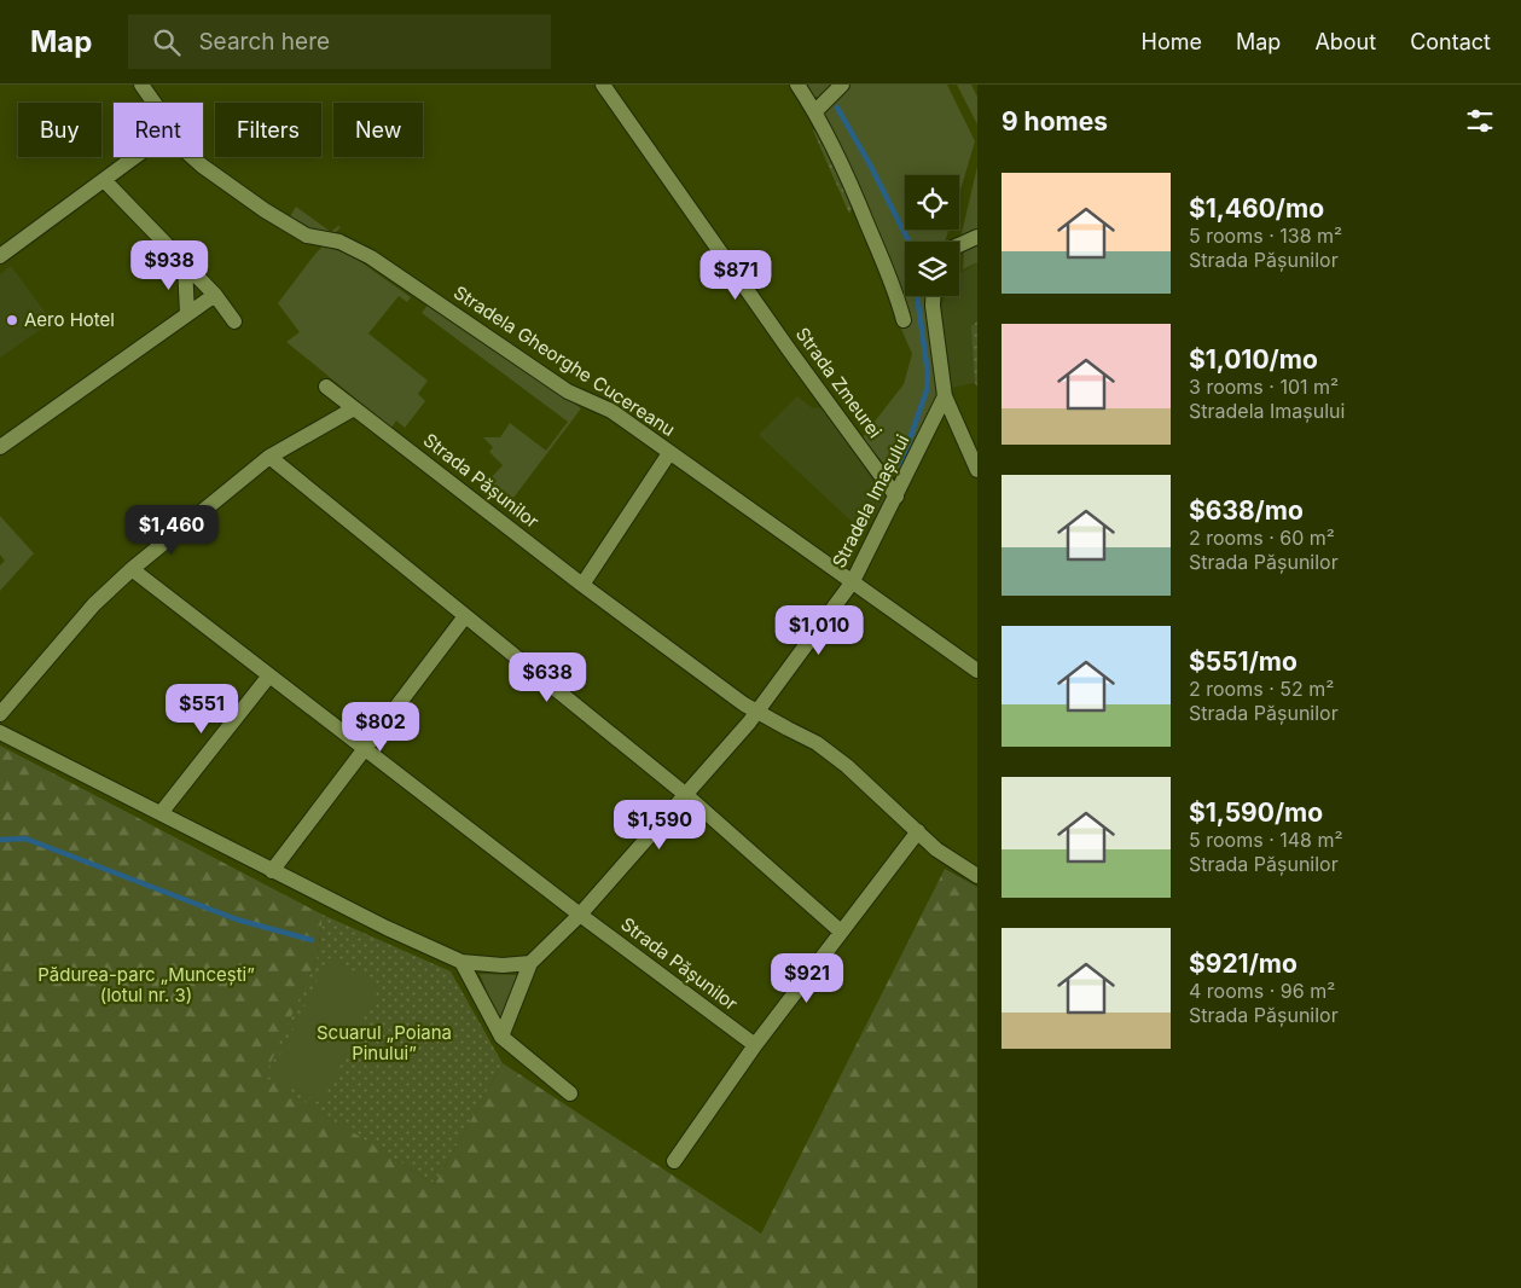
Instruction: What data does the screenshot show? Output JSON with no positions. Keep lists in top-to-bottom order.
{
  "streets": {
    "street": [
      "Stradela Gheorghe Cucereanu",
      "Strada Zmeurei",
      "Strada Pășunilor",
      "Stradela Imașului"
    ]
  },
  "crossings": [
    ["Stradela Gheorghe Cucereanu", "Stradela Imașului"],
    ["Strada Zmeurei", "Stradela Imașului"],
    ["Strada Pășunilor", "Stradela Imașului"]
  ],
  "parks": ["Pădurea-parc „Muncești” (lotul nr. 3)", "Scuarul „Poiana Pinului”"],
  "places": ["Aero Hotel"],
  "page": {
    "header": "Map",
    "search": "Search here",
    "nav": [
      "Home",
      "Map",
      "About",
      "Contact"
    ],
    "heading": "9 homes",
    "chip": [
      "Buy",
      "Rent",
      "Filters",
      "New"
    ],
    "list": [
      {
        "name": "$1,460/mo",
        "note": "5 rooms · 138 m² · Strada Pășunilor"
      },
      {
        "name": "$1,010/mo",
        "note": "3 rooms · 101 m² · Stradela Imașului"
      },
      {
        "name": "$638/mo",
        "note": "2 rooms · 60 m² · Strada Pășunilor"
      },
      {
        "name": "$551/mo",
        "note": "2 rooms · 52 m² · Strada Pășunilor"
      },
      {
        "name": "$1,590/mo",
        "note": "5 rooms · 148 m² · Strada Pășunilor"
      },
      {
        "name": "$921/mo",
        "note": "4 rooms · 96 m² · Strada Pășunilor"
      }
    ],
    "price": [
      "$938",
      "$871",
      "$1,460",
      "$1,010",
      "$638",
      "$551",
      "$802",
      "$1,590",
      "$921"
    ]
  }
}
